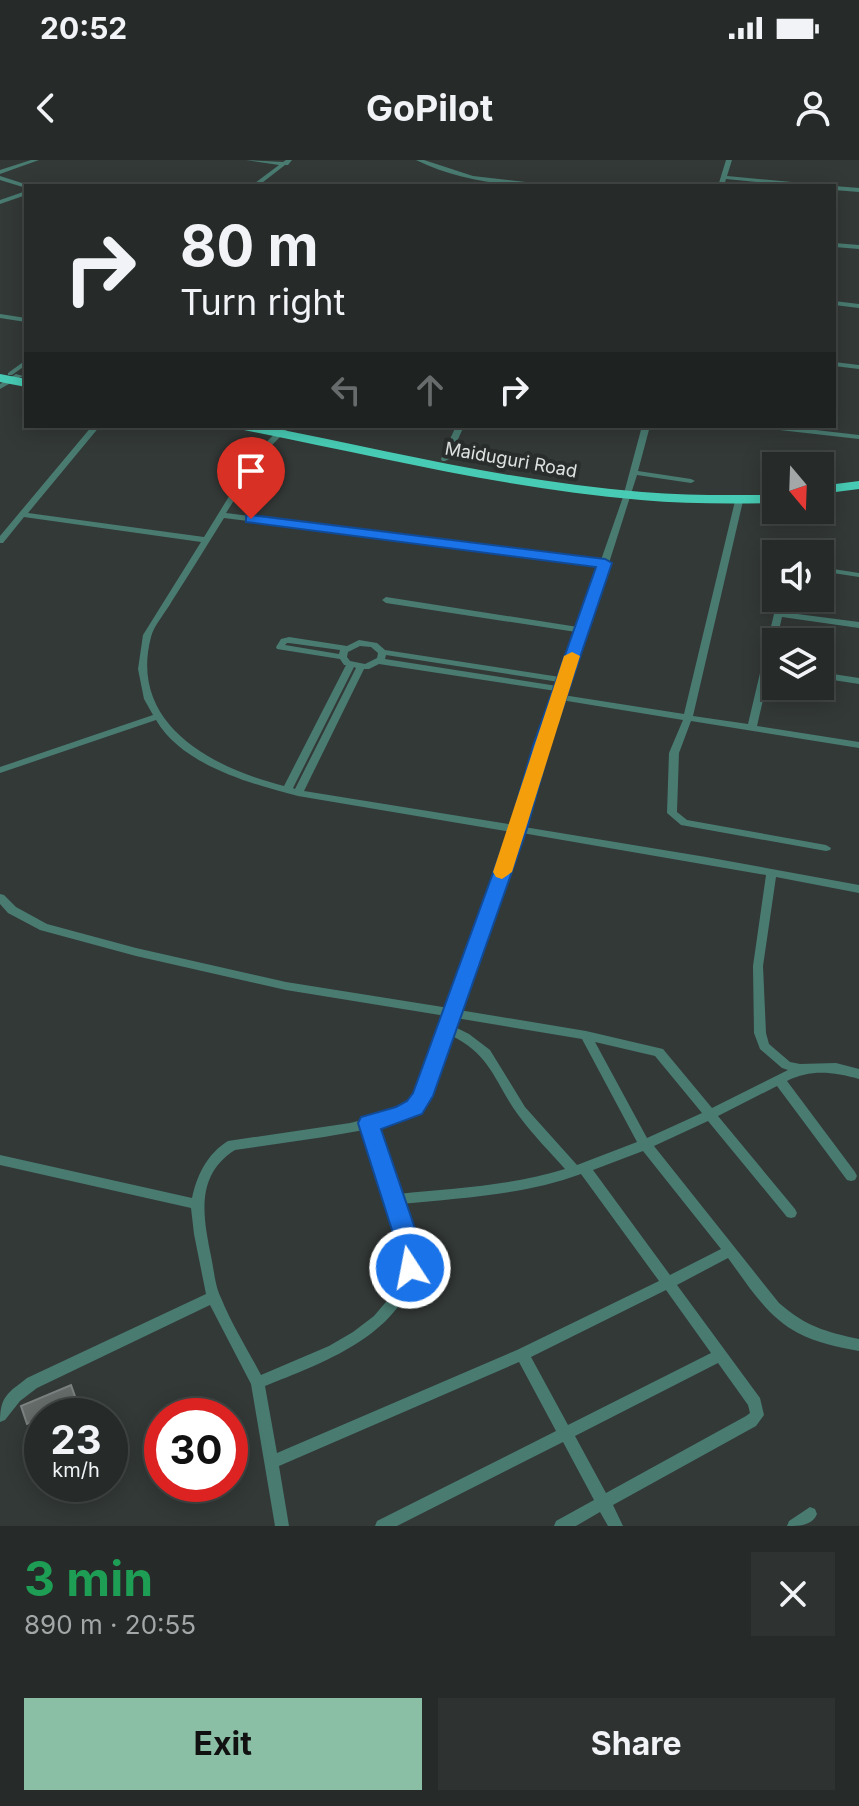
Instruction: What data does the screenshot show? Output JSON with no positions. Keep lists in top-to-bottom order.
{
  "streets": {
    "highway": ["Maiduguri Road"]
  },
  "north": "bottom",
  "page": {
    "status": "20:52",
    "header": "GoPilot",
    "turn": ["80 m", "Turn right"],
    "speed": "23 km/h",
    "limit": "30",
    "heading": ["3 min", "890 m · 20:55"],
    "buttons": ["Exit", "Share"]
  }
}
